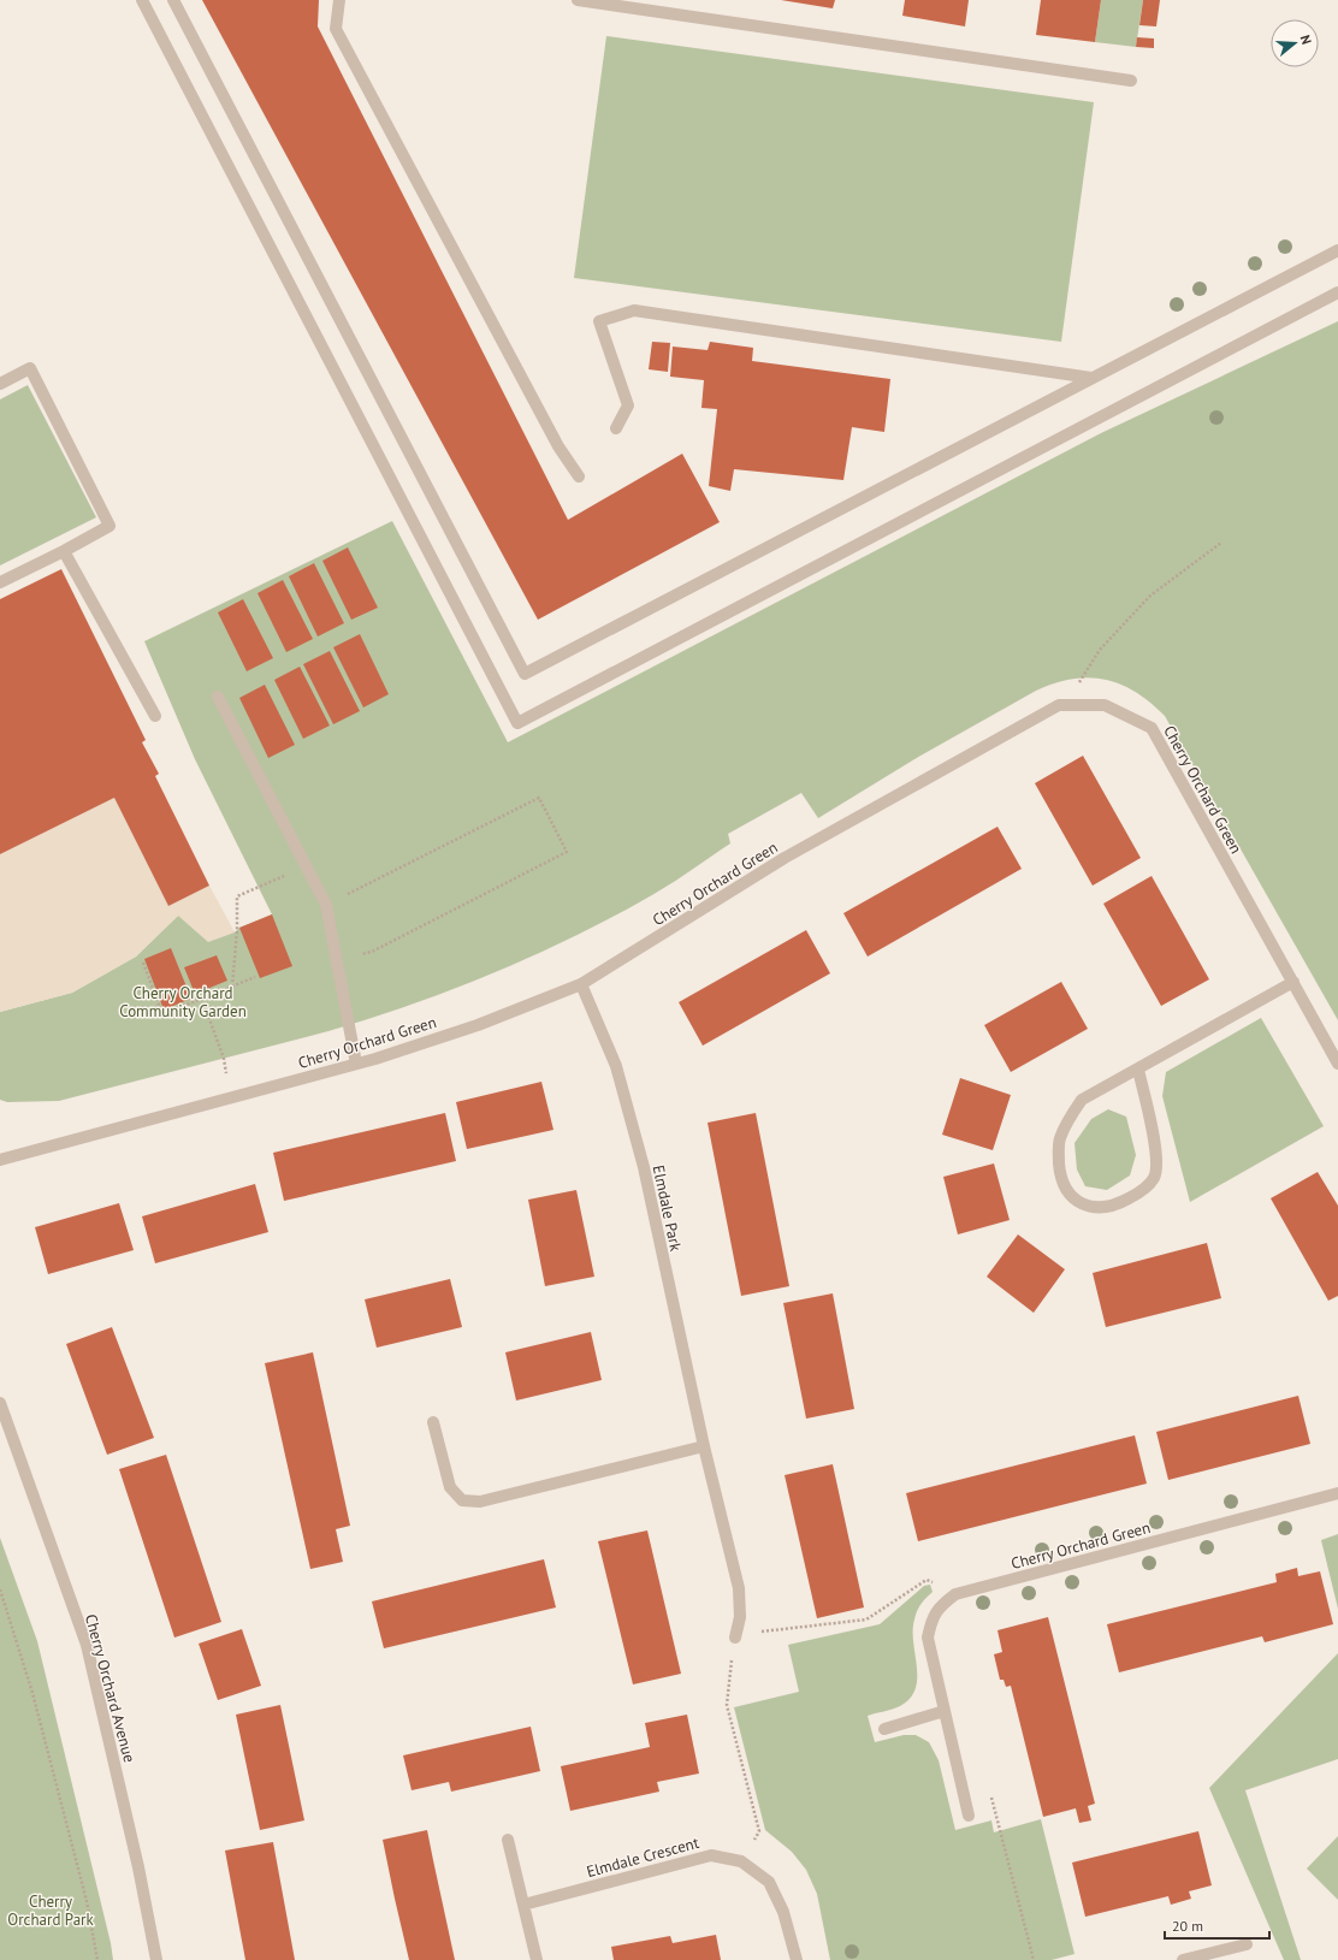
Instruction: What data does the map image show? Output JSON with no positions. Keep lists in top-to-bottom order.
{
  "streets": {
    "street": [
      "Cherry Orchard Green",
      "Elmdale Park",
      "Cherry Orchard Avenue",
      "Elmdale Crescent"
    ]
  },
  "crossings": [
    ["Cherry Orchard Green", "Elmdale Park"]
  ],
  "parks": ["Cherry Orchard Community Garden", "Cherry Orchard Park"],
  "scale_bar": "20 m",
  "north": "right"
}
